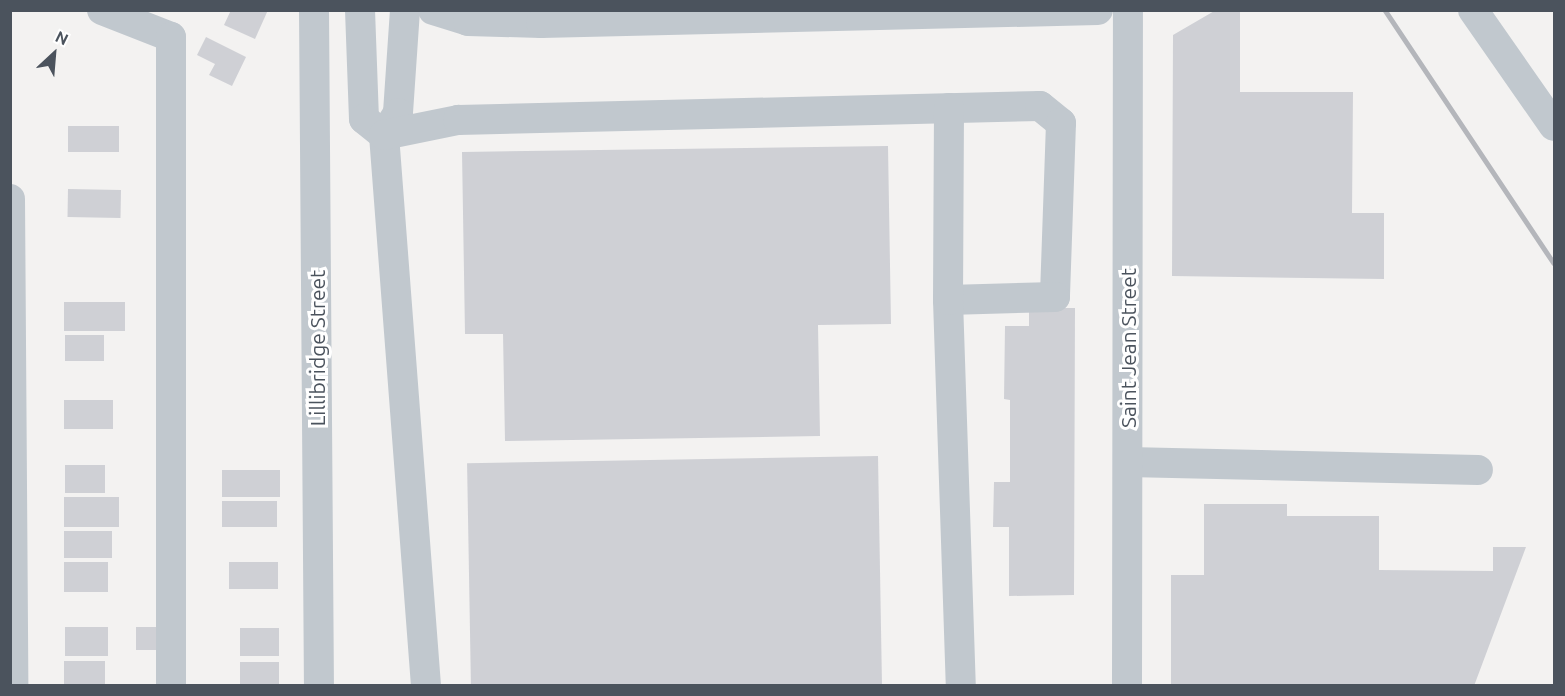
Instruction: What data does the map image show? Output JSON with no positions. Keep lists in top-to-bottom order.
{
  "streets": {
    "street": ["Lillibridge Street", "Saint Jean Street"]
  },
  "north": "top right"
}
